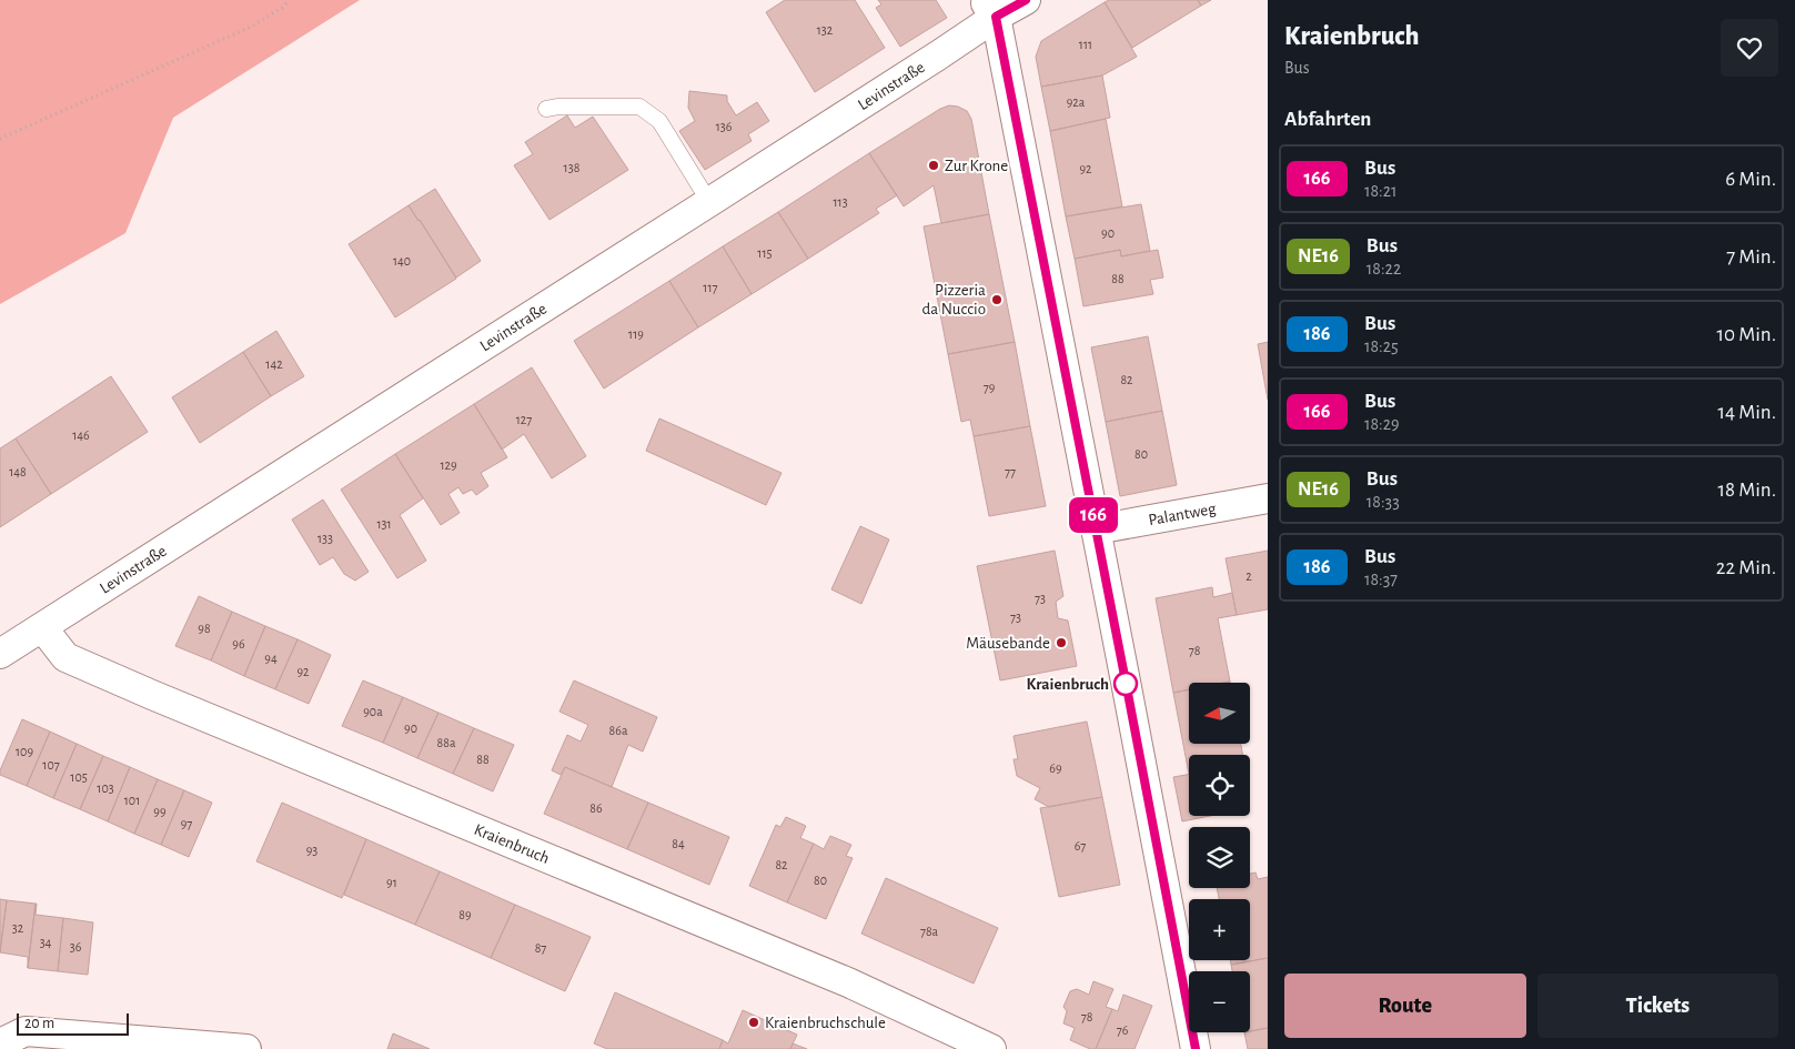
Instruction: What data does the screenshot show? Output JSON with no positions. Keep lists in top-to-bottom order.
{
  "streets": {
    "street": ["Levinstraße", "Palantweg", "Kraienbruch"]
  },
  "crossings": [
    ["Levinstraße", "Kraienbruch"]
  ],
  "places": [
    "Zur Krone",
    "Pizzeria da Nuccio",
    "Mäusebande",
    "Kraienbruch",
    "Kraienbruchschule"
  ],
  "lines": ["bus line 166"],
  "house_numbers": [
    "132",
    "111",
    "92a",
    "136",
    "138",
    "92",
    "113",
    "90",
    "115",
    "140",
    "88",
    "117",
    "119",
    "142",
    "82",
    "79",
    "127",
    "146",
    "80",
    "129",
    "148",
    "77",
    "131",
    "133",
    "2",
    "73",
    "73",
    "98",
    "96",
    "78",
    "94",
    "92",
    "90a",
    "90",
    "86a",
    "88a",
    "109",
    "88",
    "107",
    "69",
    "105",
    "103",
    "101",
    "86",
    "99",
    "97",
    "84",
    "67",
    "93",
    "82",
    "80",
    "91",
    "89",
    "32",
    "78a",
    "34",
    "36",
    "87",
    "78",
    "76"
  ],
  "scale_bar": "20 m",
  "north": "left",
  "page": {
    "on_map": "166",
    "heading": [
      ["Kraienbruch", "Bus"],
      "Abfahrten"
    ],
    "list": [
      {
        "mark": "166",
        "name": "Bus",
        "note": "18:21",
        "value": "6 Min."
      },
      {
        "mark": "NE16",
        "name": "Bus",
        "note": "18:22",
        "value": "7 Min."
      },
      {
        "mark": "186",
        "name": "Bus",
        "note": "18:25",
        "value": "10 Min."
      },
      {
        "mark": "166",
        "name": "Bus",
        "note": "18:29",
        "value": "14 Min."
      },
      {
        "mark": "NE16",
        "name": "Bus",
        "note": "18:33",
        "value": "18 Min."
      },
      {
        "mark": "186",
        "name": "Bus",
        "note": "18:37",
        "value": "22 Min."
      }
    ],
    "map_buttons": ["+", "−"],
    "buttons": ["Route", "Tickets"],
    "scale": "20 m"
  }
}
